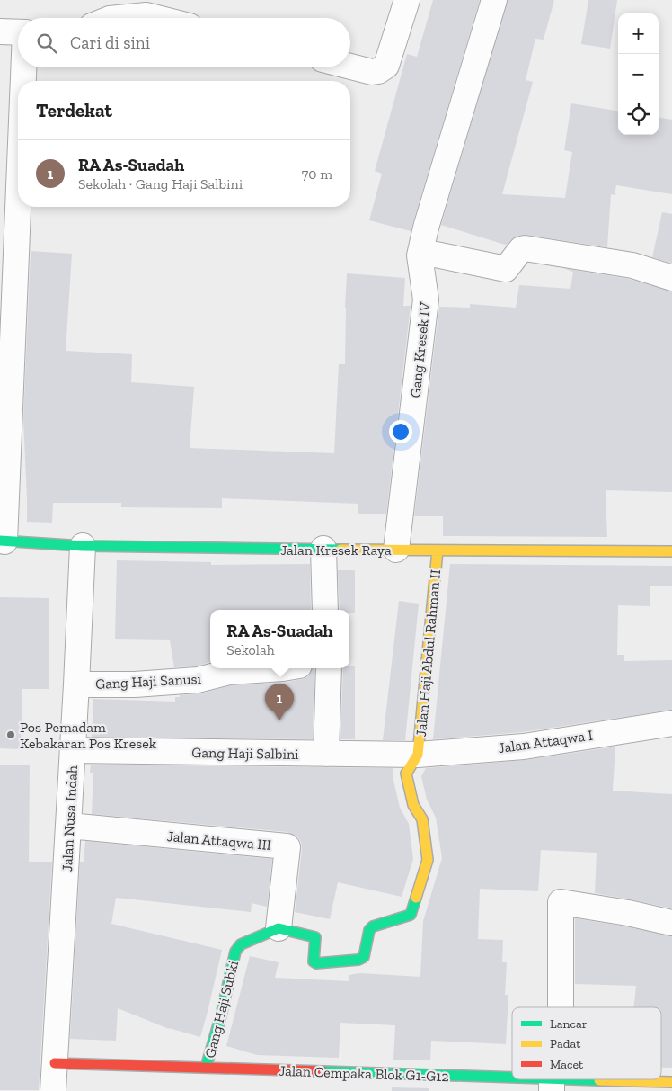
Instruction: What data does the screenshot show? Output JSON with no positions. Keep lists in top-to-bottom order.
{
  "streets": {
    "street": [
      "Gang Kresek IV",
      "Jalan Kresek Raya",
      "Jalan Haji Abdul Rahman II",
      "Gang Haji Sanusi",
      "Jalan Attaqwa I",
      "Gang Haji Salbini",
      "Jalan Nusa Indah",
      "Jalan Attaqwa III",
      "Gang Haji Subki",
      "Jalan Cempaka Blok G1-G12"
    ]
  },
  "crossings": [
    ["Gang Kresek IV", "Jalan Kresek Raya"],
    ["Jalan Kresek Raya", "Jalan Haji Abdul Rahman II"],
    ["Jalan Kresek Raya", "Jalan Nusa Indah"],
    ["Jalan Haji Abdul Rahman II", "Jalan Attaqwa I"],
    ["Jalan Haji Abdul Rahman II", "Gang Haji Salbini"],
    ["Gang Haji Sanusi", "Jalan Nusa Indah"],
    ["Jalan Attaqwa I", "Gang Haji Salbini"],
    ["Gang Haji Salbini", "Jalan Nusa Indah"],
    ["Jalan Nusa Indah", "Jalan Attaqwa III"],
    ["Jalan Nusa Indah", "Jalan Cempaka Blok G1-G12"],
    ["Jalan Attaqwa III", "Gang Haji Subki"],
    ["Gang Haji Subki", "Jalan Cempaka Blok G1-G12"]
  ],
  "places": ["Pos Pemadam Kebakaran Pos Kresek"],
  "legend": ["Lancar", "Padat", "Macet"],
  "page": {
    "map_buttons": ["+", "−"],
    "search": "Cari di sini",
    "heading": "Terdekat",
    "list": [
      {
        "mark": "1",
        "name": "RA As-Suadah",
        "note": "Sekolah · Gang Haji Salbini",
        "value": "70 m"
      }
    ],
    "popup": ["RA As-Suadah", "Sekolah"],
    "pins": "1"
  }
}
